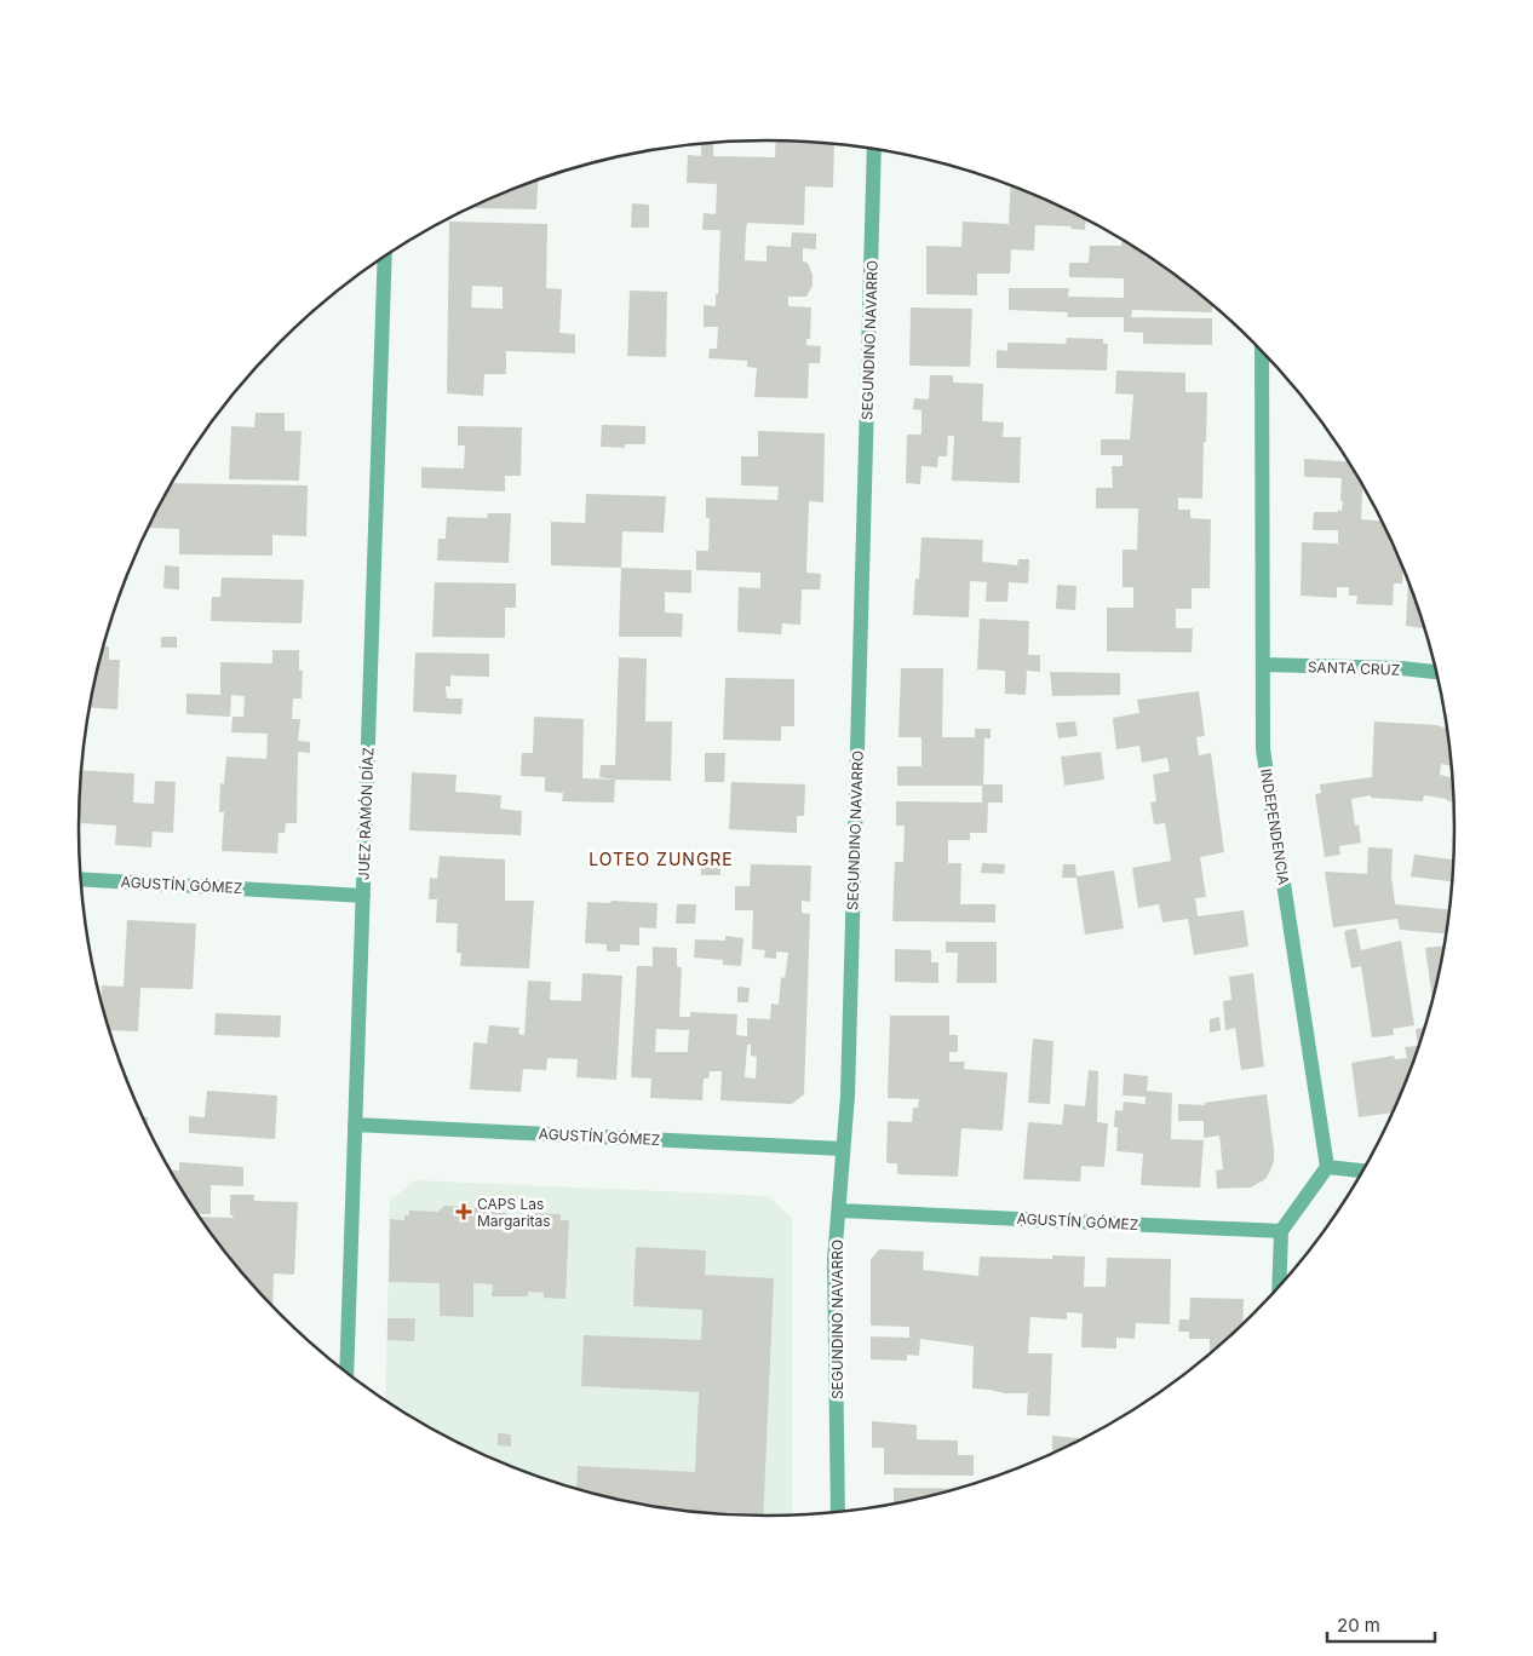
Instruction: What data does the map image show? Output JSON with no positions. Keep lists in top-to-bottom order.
{
  "streets": {
    "street": [
      "SEGUNDINO NAVARRO",
      "SANTA CRUZ",
      "JUEZ RAMÓN DÍAZ",
      "INDEPENDENCIA",
      "AGUSTÍN GÓMEZ"
    ]
  },
  "crossings": [
    ["SEGUNDINO NAVARRO", "AGUSTÍN GÓMEZ"],
    ["SANTA CRUZ", "INDEPENDENCIA"],
    ["JUEZ RAMÓN DÍAZ", "AGUSTÍN GÓMEZ"]
  ],
  "districts": ["LOTEO ZUNGRE"],
  "places": {
    "health": ["CAPS Las Margaritas"]
  },
  "scale_bar": "20 m"
}
